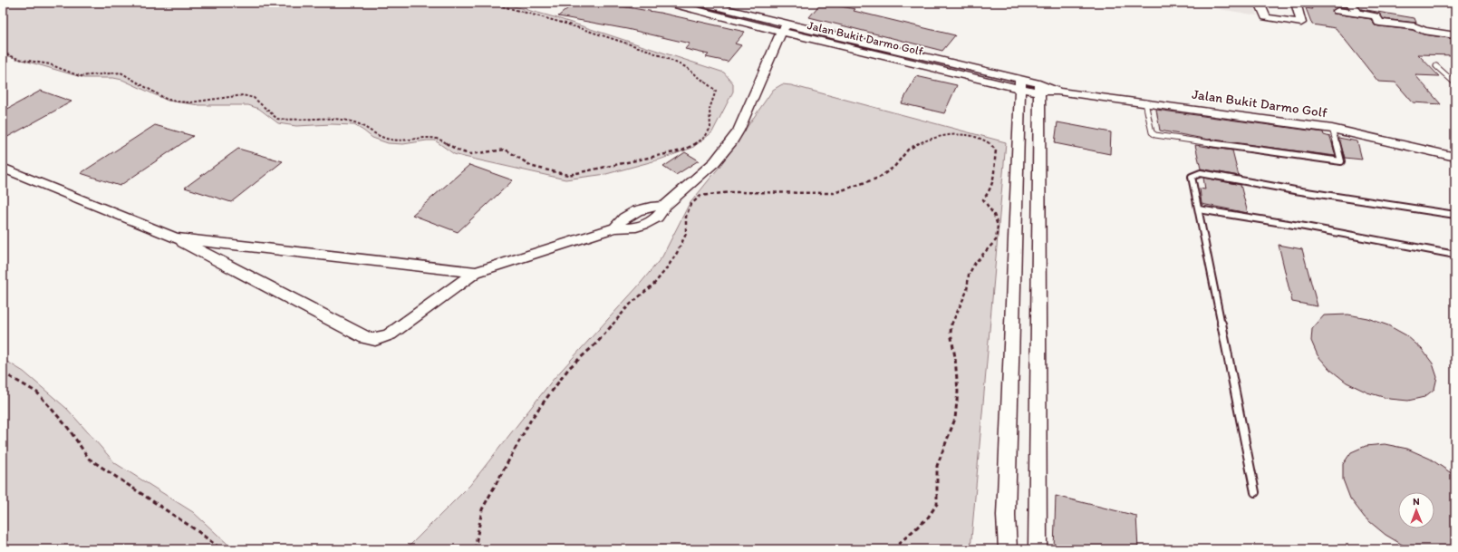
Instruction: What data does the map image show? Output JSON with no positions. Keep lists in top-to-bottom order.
{
  "streets": {
    "street": ["Jalan Bukit Darmo Golf"]
  },
  "north": "top"
}
